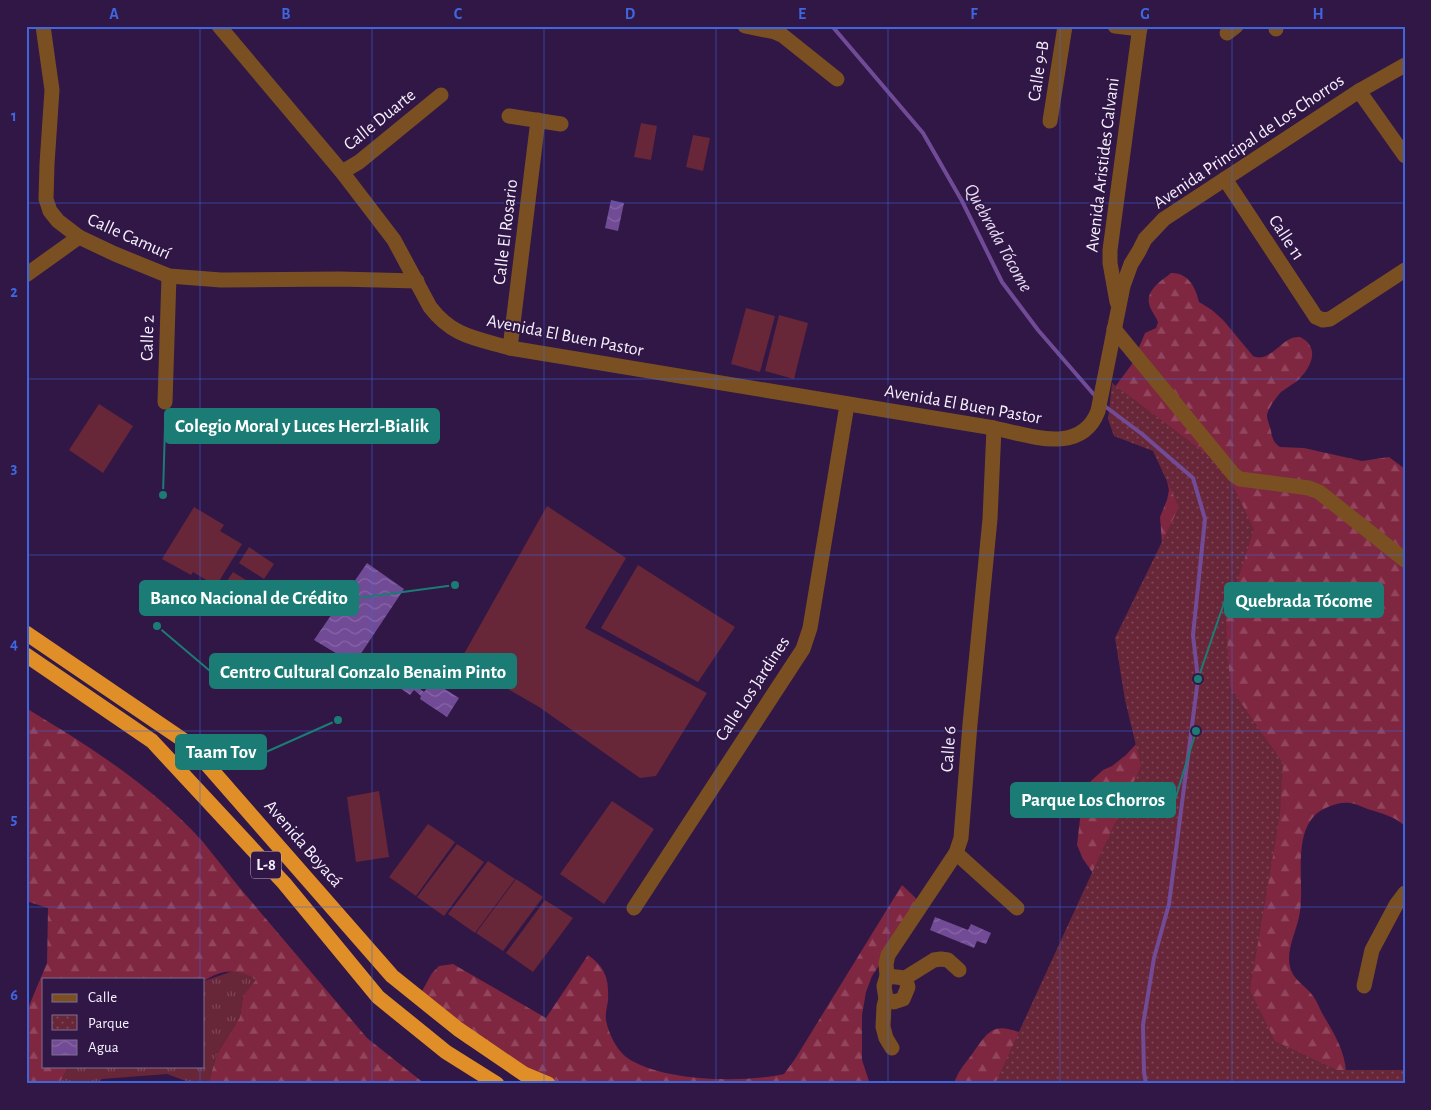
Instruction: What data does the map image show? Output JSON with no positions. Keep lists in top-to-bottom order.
{
  "streets": {
    "highway": ["Avenida Boyacá", "L-8"],
    "street": [
      "Calle 9-B",
      "Calle Duarte",
      "Avenida Principal de Los Chorros",
      "Avenida Aristides Calvani",
      "Calle El Rosario",
      "Calle Camurí",
      "Calle 11",
      "Avenida El Buen Pastor",
      "Calle 2",
      "Calle Los Jardines",
      "Calle 6"
    ]
  },
  "crossings": [
    ["Calle Duarte", "Avenida El Buen Pastor"],
    ["Avenida Principal de Los Chorros", "Avenida Aristides Calvani"],
    ["Avenida Principal de Los Chorros", "Calle 11"],
    ["Avenida Principal de Los Chorros", "Avenida El Buen Pastor"],
    ["Calle El Rosario", "Avenida El Buen Pastor"],
    ["Calle Camurí", "Avenida El Buen Pastor"],
    ["Calle Camurí", "Calle 2"],
    ["Avenida El Buen Pastor", "Calle Los Jardines"],
    ["Avenida El Buen Pastor", "Calle 6"]
  ],
  "water": ["Quebrada Tócome"],
  "places": [
    "Colegio Moral y Luces Herzl-Bialik",
    "Banco Nacional de Crédito",
    "Centro Cultural Gonzalo Benaim Pinto",
    "Quebrada Tócome",
    "Taam Tov",
    "Parque Los Chorros"
  ],
  "legend": ["Calle", "Parque", "Agua"],
  "grid": {
    "columns": [
      "A",
      "B",
      "C",
      "D",
      "E",
      "F",
      "G",
      "H"
    ],
    "rows": [
      "1",
      "2",
      "3",
      "4",
      "5",
      "6"
    ]
  }
}
